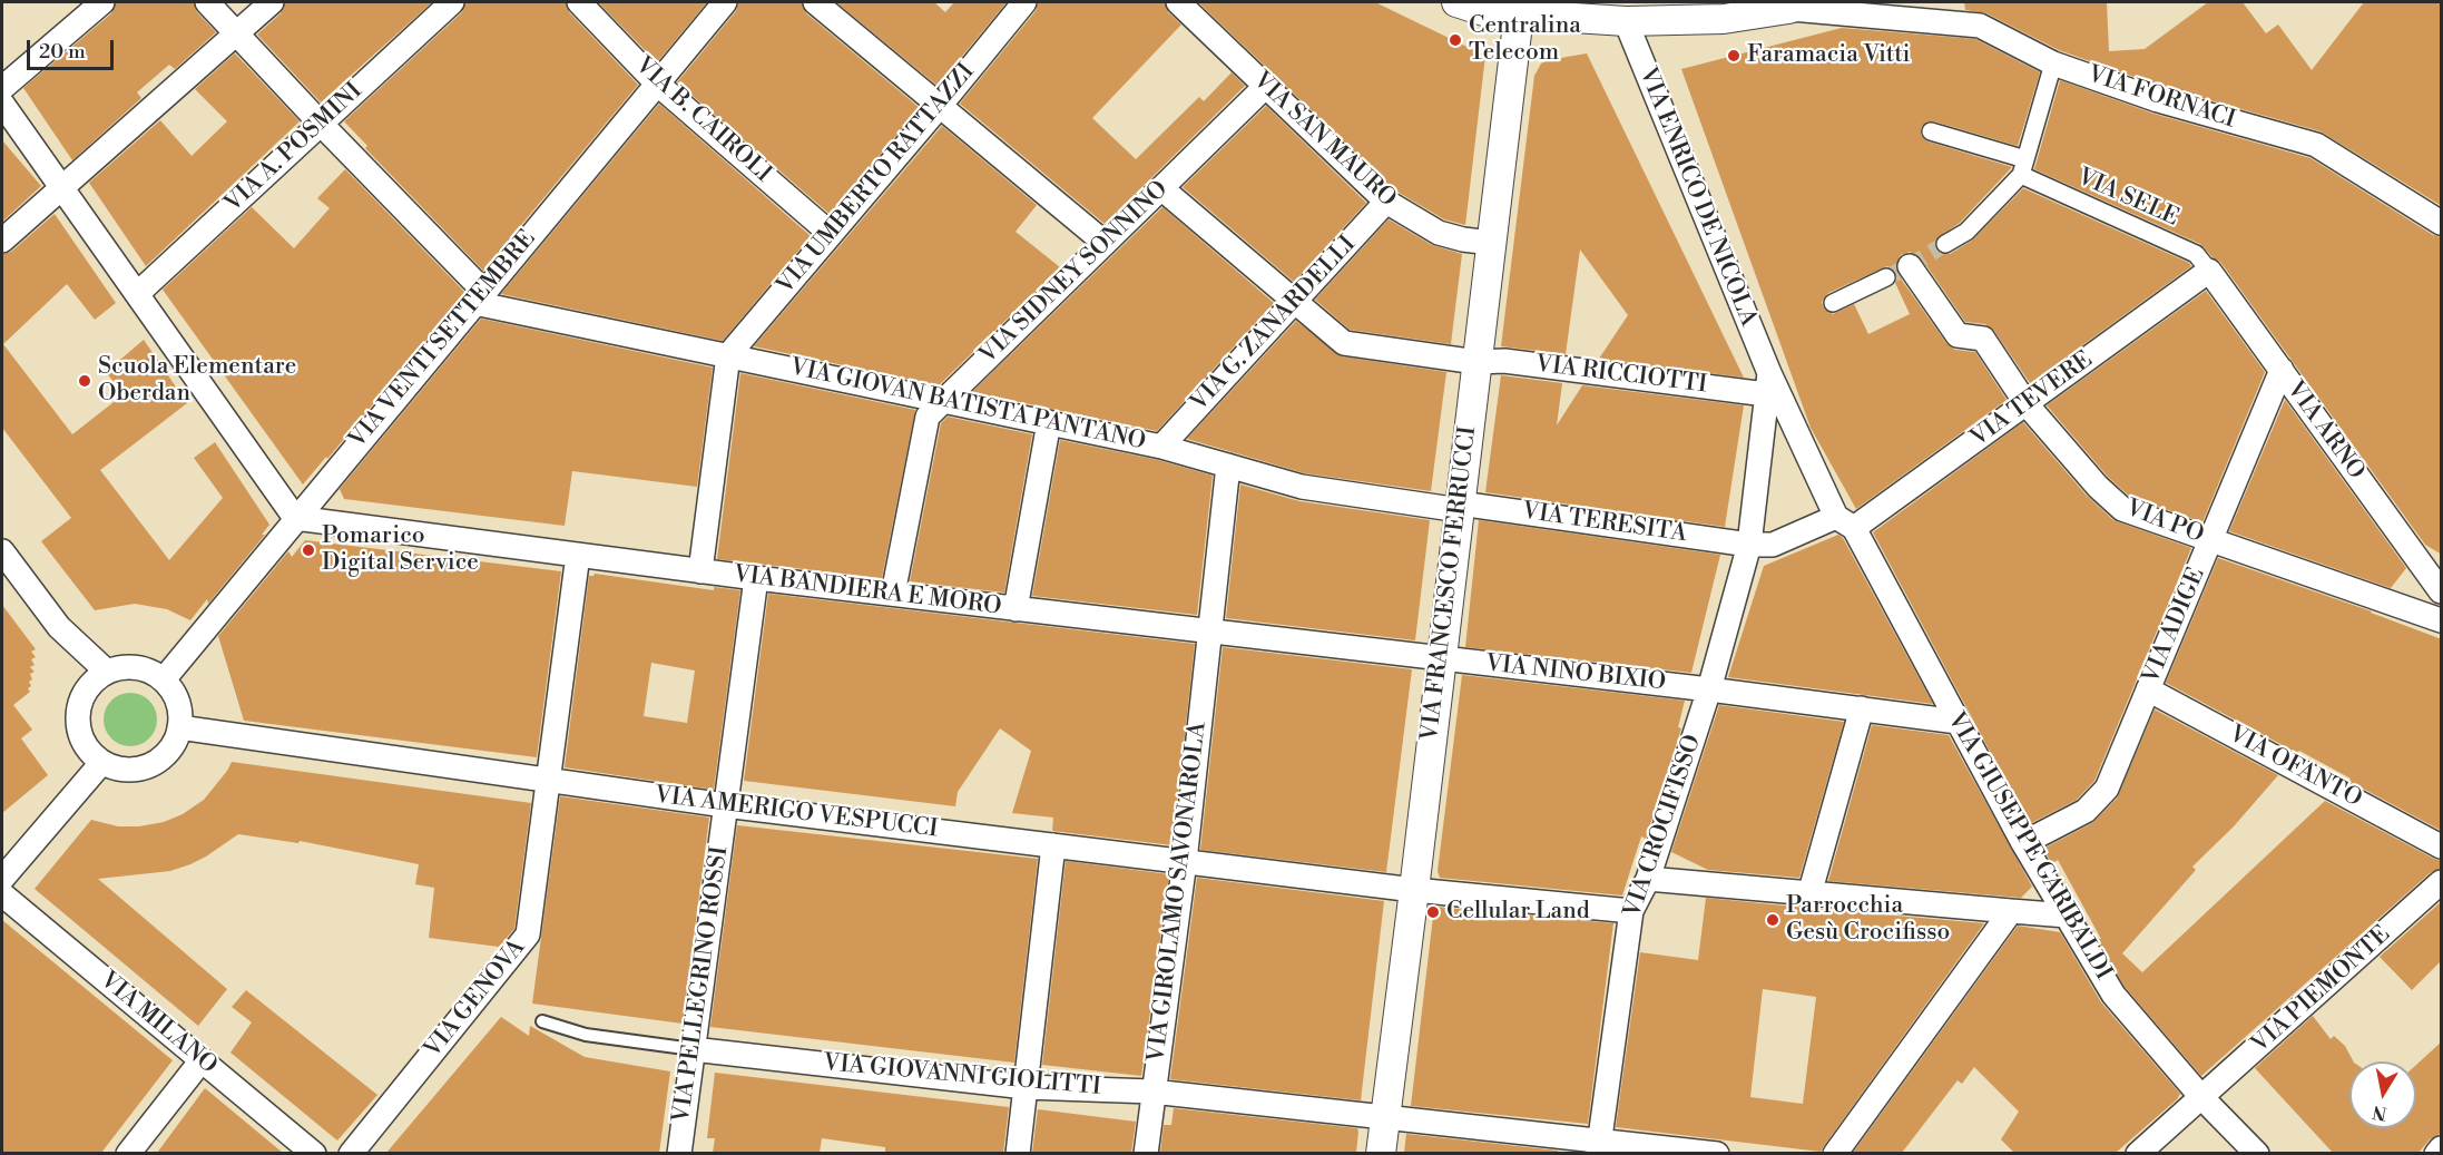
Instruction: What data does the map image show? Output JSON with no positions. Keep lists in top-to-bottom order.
{
  "streets": {
    "street": [
      "VIA FORNACI",
      "VIA B. CAIROLI",
      "VIA SAN MAURO",
      "VIA A. POSMINI",
      "VIA UMBERTO RATTAZZI",
      "VIA ENRICO DE NICOLA",
      "VIA SELE",
      "VIA SIDNEY SONNINO",
      "VIA G. ZANARDELLI",
      "VIA VENTI SETTEMBRE",
      "VIA RICCIOTTI",
      "VIA TEVERE",
      "VIA GIOVAN BATISTA PANTANO",
      "VIA ARNO",
      "VIA PO",
      "VIA TERESITA",
      "VIA FRANCESCO FERRUCCI",
      "VIA BANDIERA E MORO",
      "VIA ADIGE",
      "VIA NINO BIXIO",
      "VIA OFANTO",
      "VIA AMERIGO VESPUCCI",
      "VIA CROCIFISSO",
      "VIA GIUSEPPE GARIBALDI",
      "VIA GIROLAMO SAVONAROLA",
      "VIA PELLEGRINO ROSSI",
      "VIA PIEMONTE",
      "VIA GENOVA",
      "VIA MILANO",
      "VIA GIOVANNI GIOLITTI"
    ]
  },
  "crossings": [
    ["VIA B. CAIROLI", "VIA UMBERTO RATTAZZI"],
    ["VIA B. CAIROLI", "VIA VENTI SETTEMBRE"],
    ["VIA SAN MAURO", "VIA SIDNEY SONNINO"],
    ["VIA SAN MAURO", "VIA G. ZANARDELLI"],
    ["VIA SAN MAURO", "VIA FRANCESCO FERRUCCI"],
    ["VIA UMBERTO RATTAZZI", "VIA GIOVAN BATISTA PANTANO"],
    ["VIA ENRICO DE NICOLA", "VIA RICCIOTTI"],
    ["VIA ENRICO DE NICOLA", "VIA TEVERE"],
    ["VIA ENRICO DE NICOLA", "VIA CROCIFISSO"],
    ["VIA ENRICO DE NICOLA", "VIA GIUSEPPE GARIBALDI"],
    ["VIA SELE", "VIA TEVERE"],
    ["VIA SELE", "VIA ARNO"],
    ["VIA SIDNEY SONNINO", "VIA RICCIOTTI"],
    ["VIA SIDNEY SONNINO", "VIA GIOVAN BATISTA PANTANO"],
    ["VIA SIDNEY SONNINO", "VIA BANDIERA E MORO"],
    ["VIA G. ZANARDELLI", "VIA RICCIOTTI"],
    ["VIA G. ZANARDELLI", "VIA GIOVAN BATISTA PANTANO"],
    ["VIA VENTI SETTEMBRE", "VIA GIOVAN BATISTA PANTANO"],
    ["VIA VENTI SETTEMBRE", "VIA BANDIERA E MORO"],
    ["VIA VENTI SETTEMBRE", "VIA AMERIGO VESPUCCI"],
    ["VIA RICCIOTTI", "VIA FRANCESCO FERRUCCI"],
    ["VIA RICCIOTTI", "VIA CROCIFISSO"],
    ["VIA TEVERE", "VIA ARNO"],
    ["VIA TEVERE", "VIA PO"],
    ["VIA TEVERE", "VIA TERESITA"],
    ["VIA TEVERE", "VIA CROCIFISSO"],
    ["VIA TEVERE", "VIA GIUSEPPE GARIBALDI"],
    ["VIA GIOVAN BATISTA PANTANO", "VIA TERESITA"],
    ["VIA GIOVAN BATISTA PANTANO", "VIA FRANCESCO FERRUCCI"],
    ["VIA GIOVAN BATISTA PANTANO", "VIA GIROLAMO SAVONAROLA"],
    ["VIA ARNO", "VIA ADIGE"],
    ["VIA PO", "VIA ADIGE"],
    ["VIA TERESITA", "VIA FRANCESCO FERRUCCI"],
    ["VIA TERESITA", "VIA CROCIFISSO"],
    ["VIA FRANCESCO FERRUCCI", "VIA BANDIERA E MORO"],
    ["VIA FRANCESCO FERRUCCI", "VIA NINO BIXIO"],
    ["VIA FRANCESCO FERRUCCI", "VIA AMERIGO VESPUCCI"],
    ["VIA FRANCESCO FERRUCCI", "VIA GIOVANNI GIOLITTI"],
    ["VIA BANDIERA E MORO", "VIA NINO BIXIO"],
    ["VIA BANDIERA E MORO", "VIA GIROLAMO SAVONAROLA"],
    ["VIA BANDIERA E MORO", "VIA PELLEGRINO ROSSI"],
    ["VIA BANDIERA E MORO", "VIA GENOVA"],
    ["VIA ADIGE", "VIA OFANTO"],
    ["VIA ADIGE", "VIA GIUSEPPE GARIBALDI"],
    ["VIA NINO BIXIO", "VIA CROCIFISSO"],
    ["VIA NINO BIXIO", "VIA GIUSEPPE GARIBALDI"],
    ["VIA AMERIGO VESPUCCI", "VIA CROCIFISSO"],
    ["VIA AMERIGO VESPUCCI", "VIA GIROLAMO SAVONAROLA"],
    ["VIA AMERIGO VESPUCCI", "VIA PELLEGRINO ROSSI"],
    ["VIA AMERIGO VESPUCCI", "VIA GENOVA"],
    ["VIA CROCIFISSO", "VIA GIOVANNI GIOLITTI"],
    ["VIA GIUSEPPE GARIBALDI", "VIA PIEMONTE"],
    ["VIA GIROLAMO SAVONAROLA", "VIA GIOVANNI GIOLITTI"],
    ["VIA PELLEGRINO ROSSI", "VIA GIOVANNI GIOLITTI"]
  ],
  "places": [
    "Centralina Telecom",
    "Faramacia Vitti",
    "Scuola Elementare Oberdan",
    "Pomarico Digital Service",
    "Cellular Land",
    "Parrocchia Gesù Crocifisso"
  ],
  "scale_bar": "20 m",
  "north": "bottom"
}
